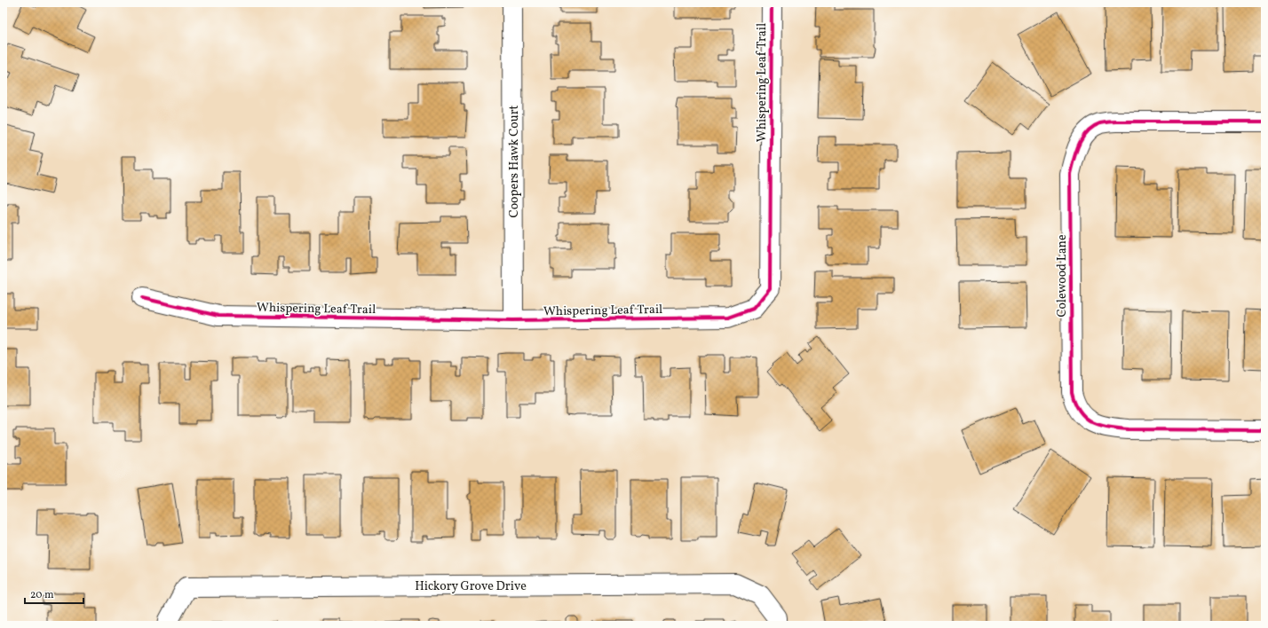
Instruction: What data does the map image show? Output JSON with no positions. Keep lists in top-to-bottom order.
{
  "streets": {
    "street": [
      "Whispering Leaf Trail",
      "Coopers Hawk Court",
      "Colewood Lane",
      "Hickory Grove Drive"
    ]
  },
  "crossings": [
    ["Whispering Leaf Trail", "Coopers Hawk Court"]
  ],
  "scale_bar": "20 m"
}
